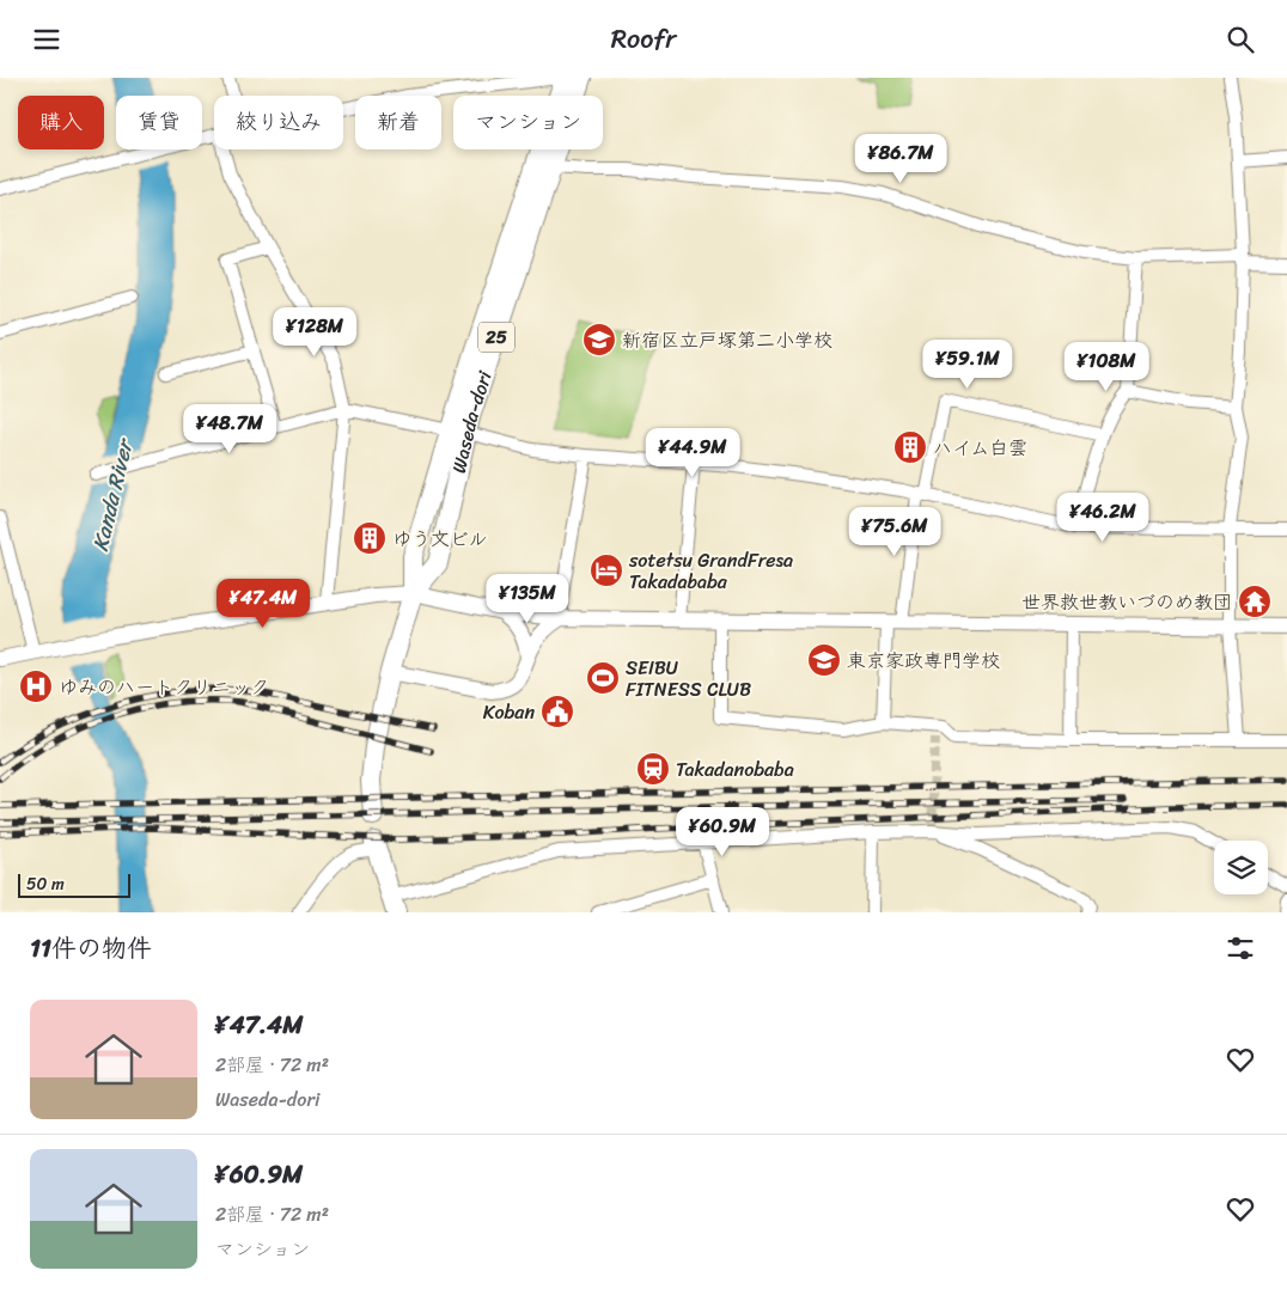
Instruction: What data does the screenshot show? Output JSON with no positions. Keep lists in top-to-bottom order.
{
  "streets": {
    "main road": ["25", "Waseda-dori"]
  },
  "water": ["Kanda River"],
  "places": {
    "school or university": ["新宿区立戸塚第二小学校", "東京家政専門学校"],
    "building": ["ハイム白雲", "ゆう文ビル"],
    "hotel": ["sotetsu GrandFresa Takadababa"],
    "temple": ["世界救世教いづのめ教団"],
    "sports": ["SEIBU FITNESS CLUB"],
    "hospital": ["ゆみのハートクリニック"],
    "public building": ["Koban"],
    "station": ["Takadanobaba"]
  },
  "scale_bar": "50 m",
  "page": {
    "header": "Roofr",
    "chip": [
      "購入",
      "賃貸",
      "絞り込み",
      "新着",
      "マンション"
    ],
    "price": [
      "¥86.7M",
      "¥128M",
      "¥59.1M",
      "¥108M",
      "¥48.7M",
      "¥44.9M",
      "¥46.2M",
      "¥75.6M",
      "¥135M",
      "¥47.4M",
      "¥60.9M"
    ],
    "scale": "50 m",
    "heading": "11件の物件",
    "list": [
      {
        "name": "¥47.4M",
        "note": "2部屋 · 72 m² · Waseda-dori"
      },
      {
        "name": "¥60.9M",
        "note": "2部屋 · 72 m² · マンション"
      }
    ]
  }
}
